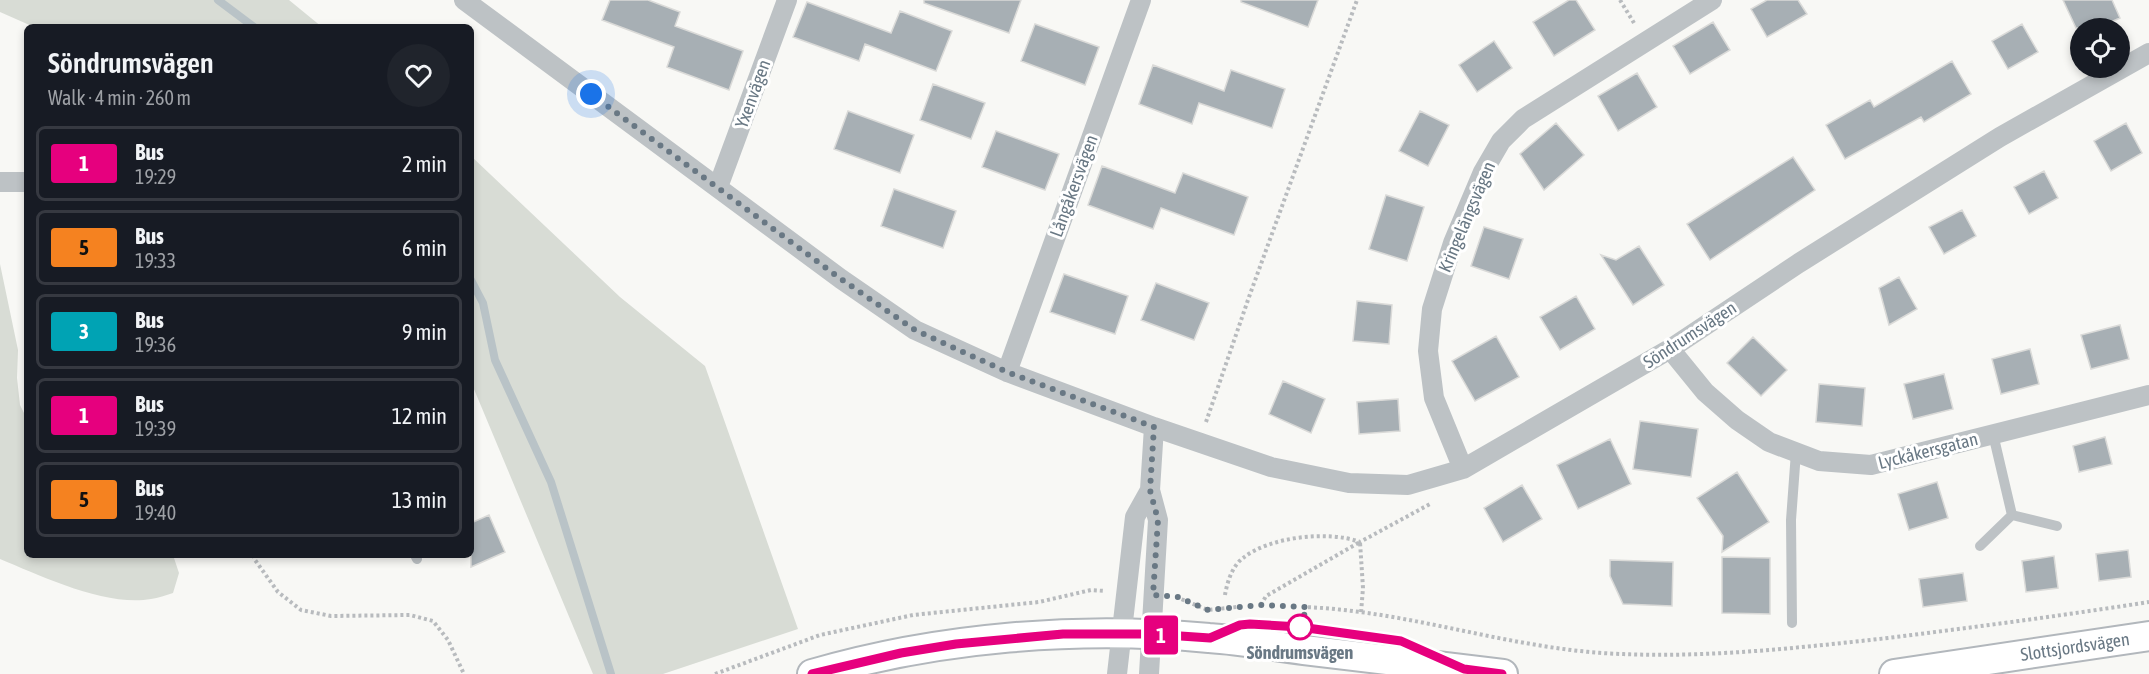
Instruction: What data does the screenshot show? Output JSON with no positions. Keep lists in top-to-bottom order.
{
  "streets": {
    "main road": ["Slottsjordsvägen"],
    "street": [
      "Yxenvägen",
      "Långåkersvägen",
      "Kringelängsvägen",
      "Söndrumsvägen",
      "Lyckåkersgatan"
    ]
  },
  "crossings": [
    ["Yxenvägen", "Söndrumsvägen"],
    ["Långåkersvägen", "Söndrumsvägen"],
    ["Kringelängsvägen", "Söndrumsvägen"],
    ["Söndrumsvägen", "Lyckåkersgatan"]
  ],
  "places": ["Söndrumsvägen"],
  "lines": ["bus line 1"],
  "page": {
    "on_map": "1",
    "heading": ["Söndrumsvägen", "Walk · 4 min · 260 m"],
    "list": [
      {
        "mark": "1",
        "name": "Bus",
        "note": "19:29",
        "value": "2 min"
      },
      {
        "mark": "5",
        "name": "Bus",
        "note": "19:33",
        "value": "6 min"
      },
      {
        "mark": "3",
        "name": "Bus",
        "note": "19:36",
        "value": "9 min"
      },
      {
        "mark": "1",
        "name": "Bus",
        "note": "19:39",
        "value": "12 min"
      },
      {
        "mark": "5",
        "name": "Bus",
        "note": "19:40",
        "value": "13 min"
      }
    ]
  }
}
